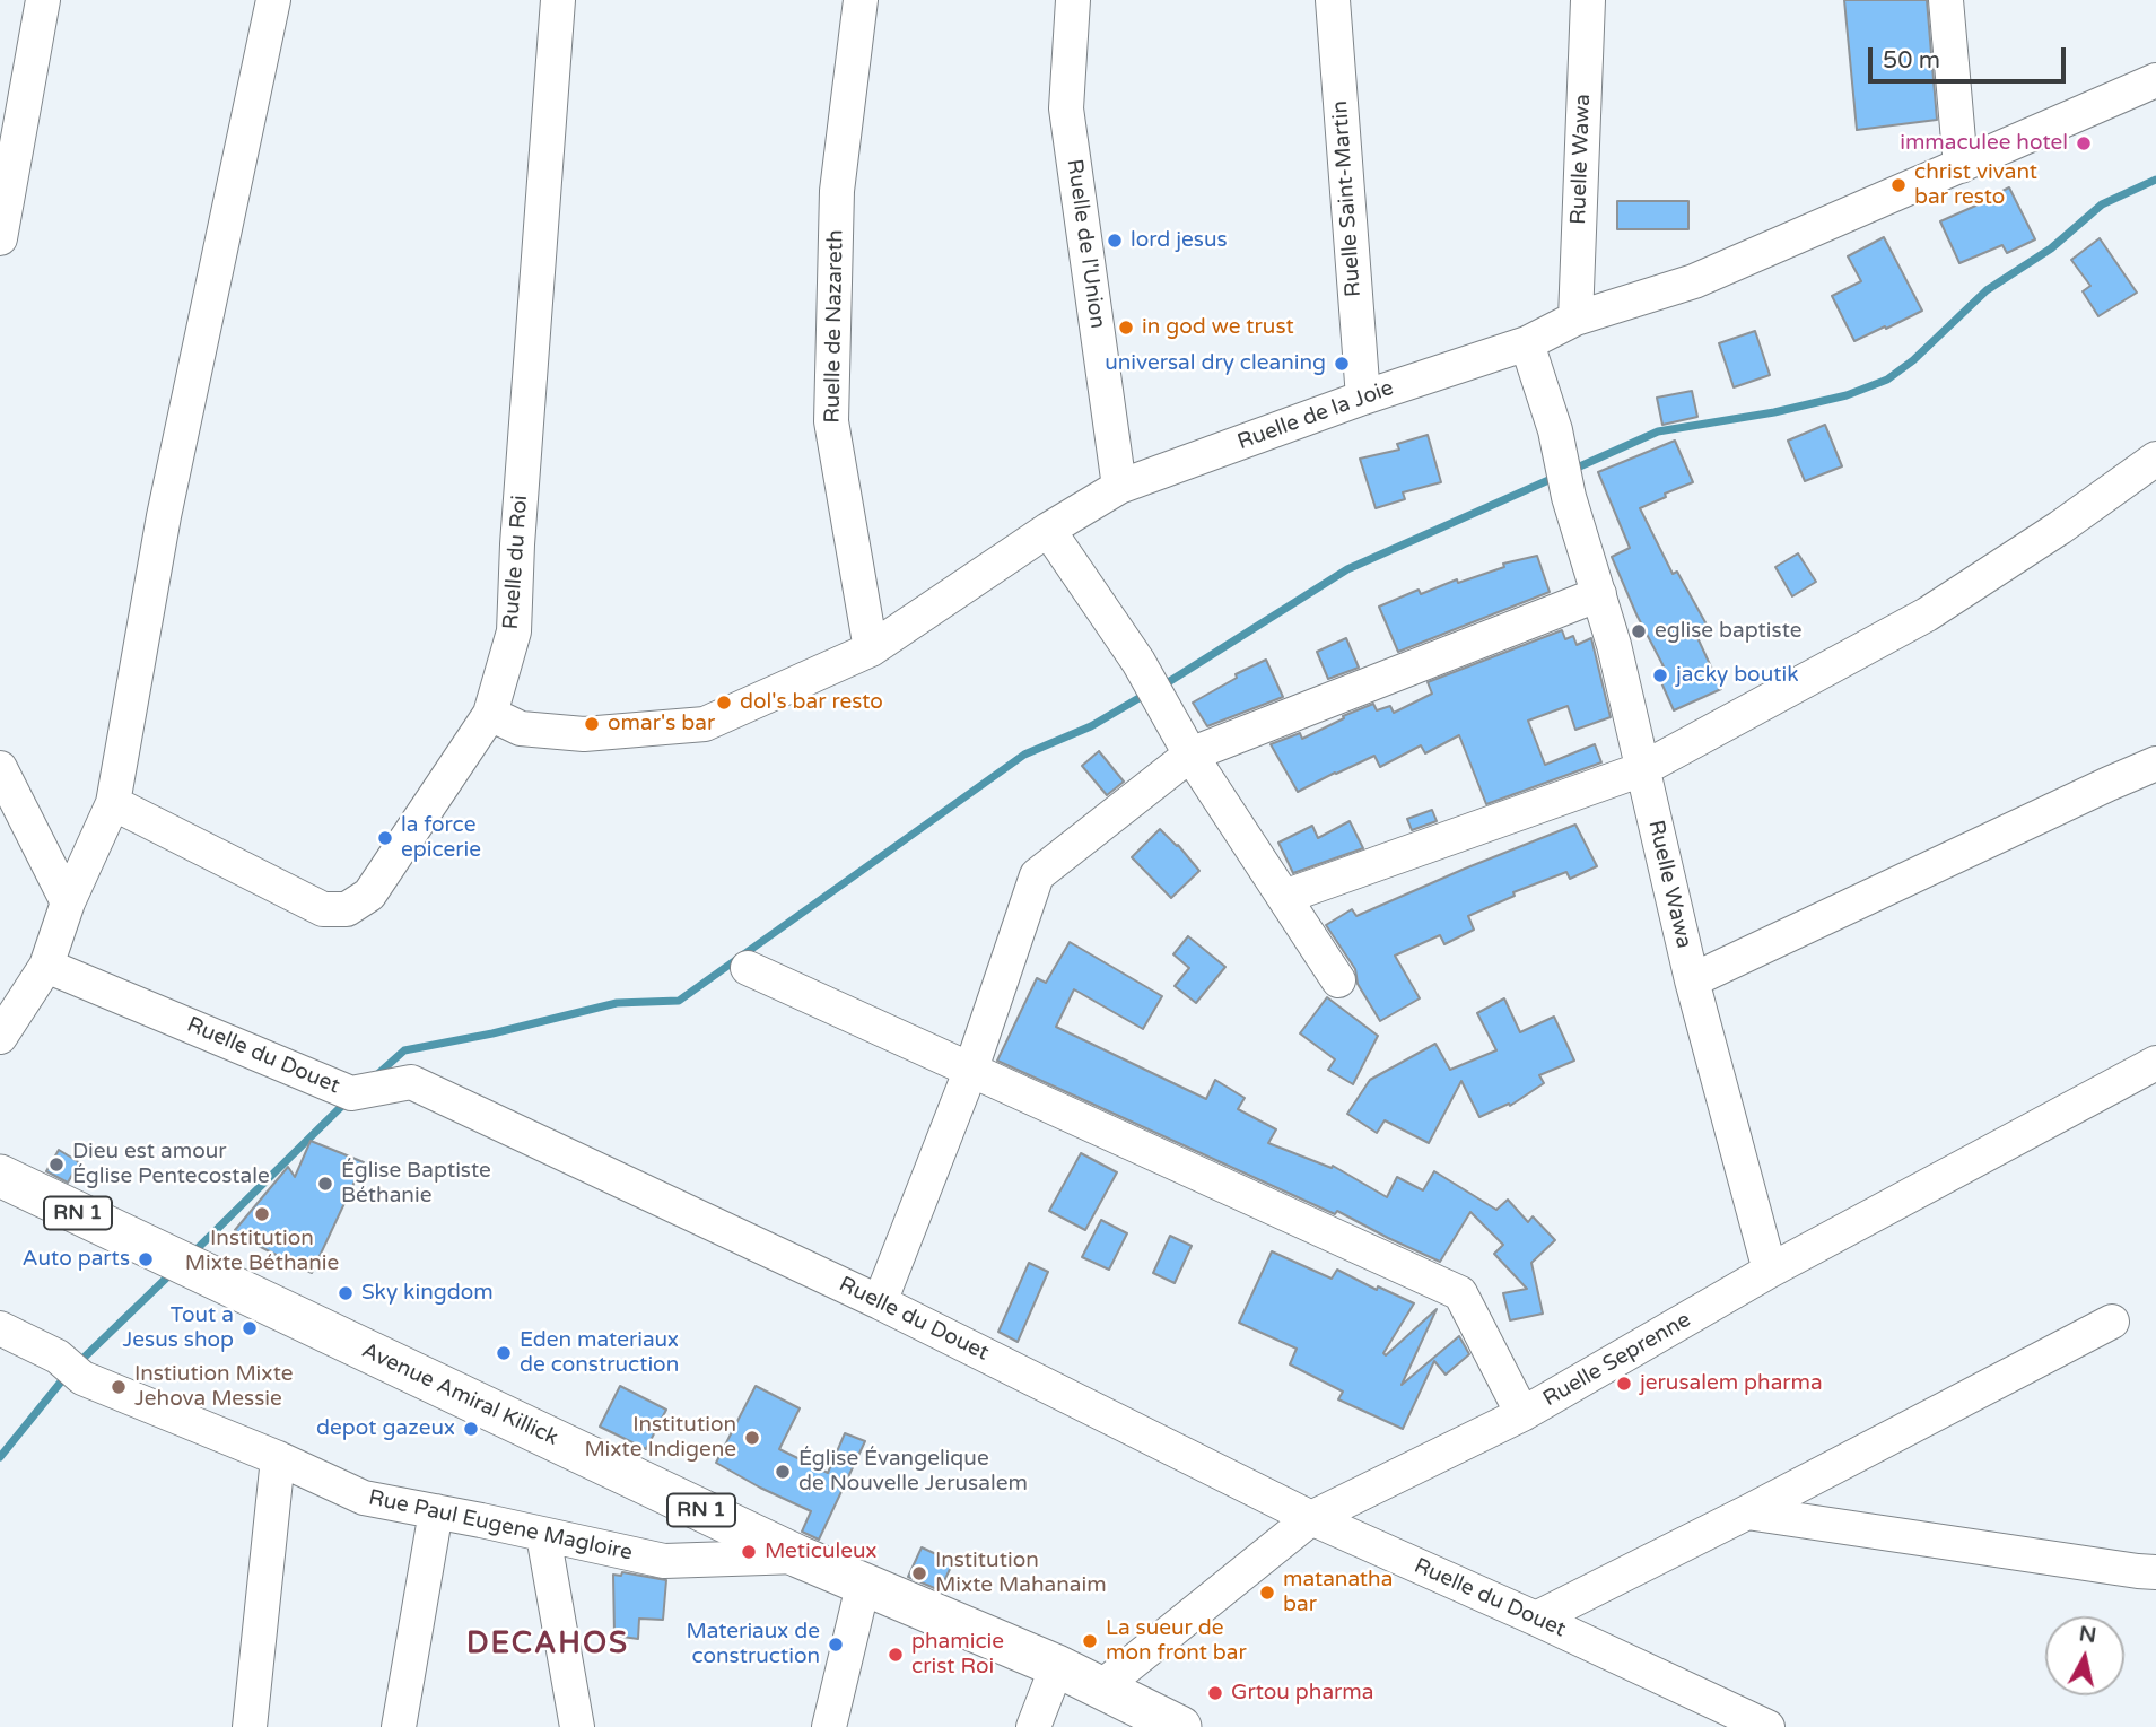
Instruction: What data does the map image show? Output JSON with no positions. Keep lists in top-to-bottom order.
{
  "streets": {
    "main road": ["RN 1", "Avenue Amiral Killick"],
    "street": [
      "Ruelle Wawa",
      "Ruelle Saint-Martin",
      "Ruelle de l'Union",
      "Ruelle de Nazareth",
      "Ruelle de la Joie",
      "Ruelle du Roi",
      "Ruelle du Douet",
      "Ruelle Seprenne",
      "Rue Paul Eugene Magloire"
    ]
  },
  "crossings": [
    ["Ruelle Wawa", "Ruelle de la Joie"],
    ["Ruelle Wawa", "Ruelle Seprenne"],
    ["Ruelle Saint-Martin", "Ruelle de la Joie"],
    ["Ruelle de l'Union", "Ruelle de la Joie"],
    ["Ruelle de Nazareth", "Ruelle de la Joie"],
    ["Ruelle de la Joie", "Ruelle du Roi"],
    ["Ruelle du Douet", "Ruelle Seprenne"],
    ["Ruelle Seprenne", "Avenue Amiral Killick"],
    ["Avenue Amiral Killick", "Rue Paul Eugene Magloire"]
  ],
  "districts": ["DECAHOS"],
  "places": [
    "immaculee hotel",
    "christ vivant bar resto",
    "lord jesus",
    "in god we trust",
    "universal dry cleaning",
    "eglise baptiste",
    "jacky boutik",
    "dol's bar resto",
    "omar's bar",
    "la force epicerie",
    "Dieu est amour Église Pentecostale",
    "Église Baptiste Béthanie",
    "Institution Mixte Béthanie",
    "Auto parts",
    "Sky kingdom",
    "Tout a Jesus shop",
    "Eden materiaux de construction",
    "jerusalem pharma",
    "Instiution Mixte Jehova Messie",
    "depot gazeux",
    "Institution Mixte Indigene",
    "Église Évangelique de Nouvelle Jerusalem",
    "Meticuleux",
    "Institution Mixte Mahanaim",
    "matanatha bar",
    "La sueur de mon front bar",
    "Materiaux de construction",
    "phamicie crist Roi",
    "Grtou pharma"
  ],
  "scale_bar": "50 m",
  "north": "top"
}
